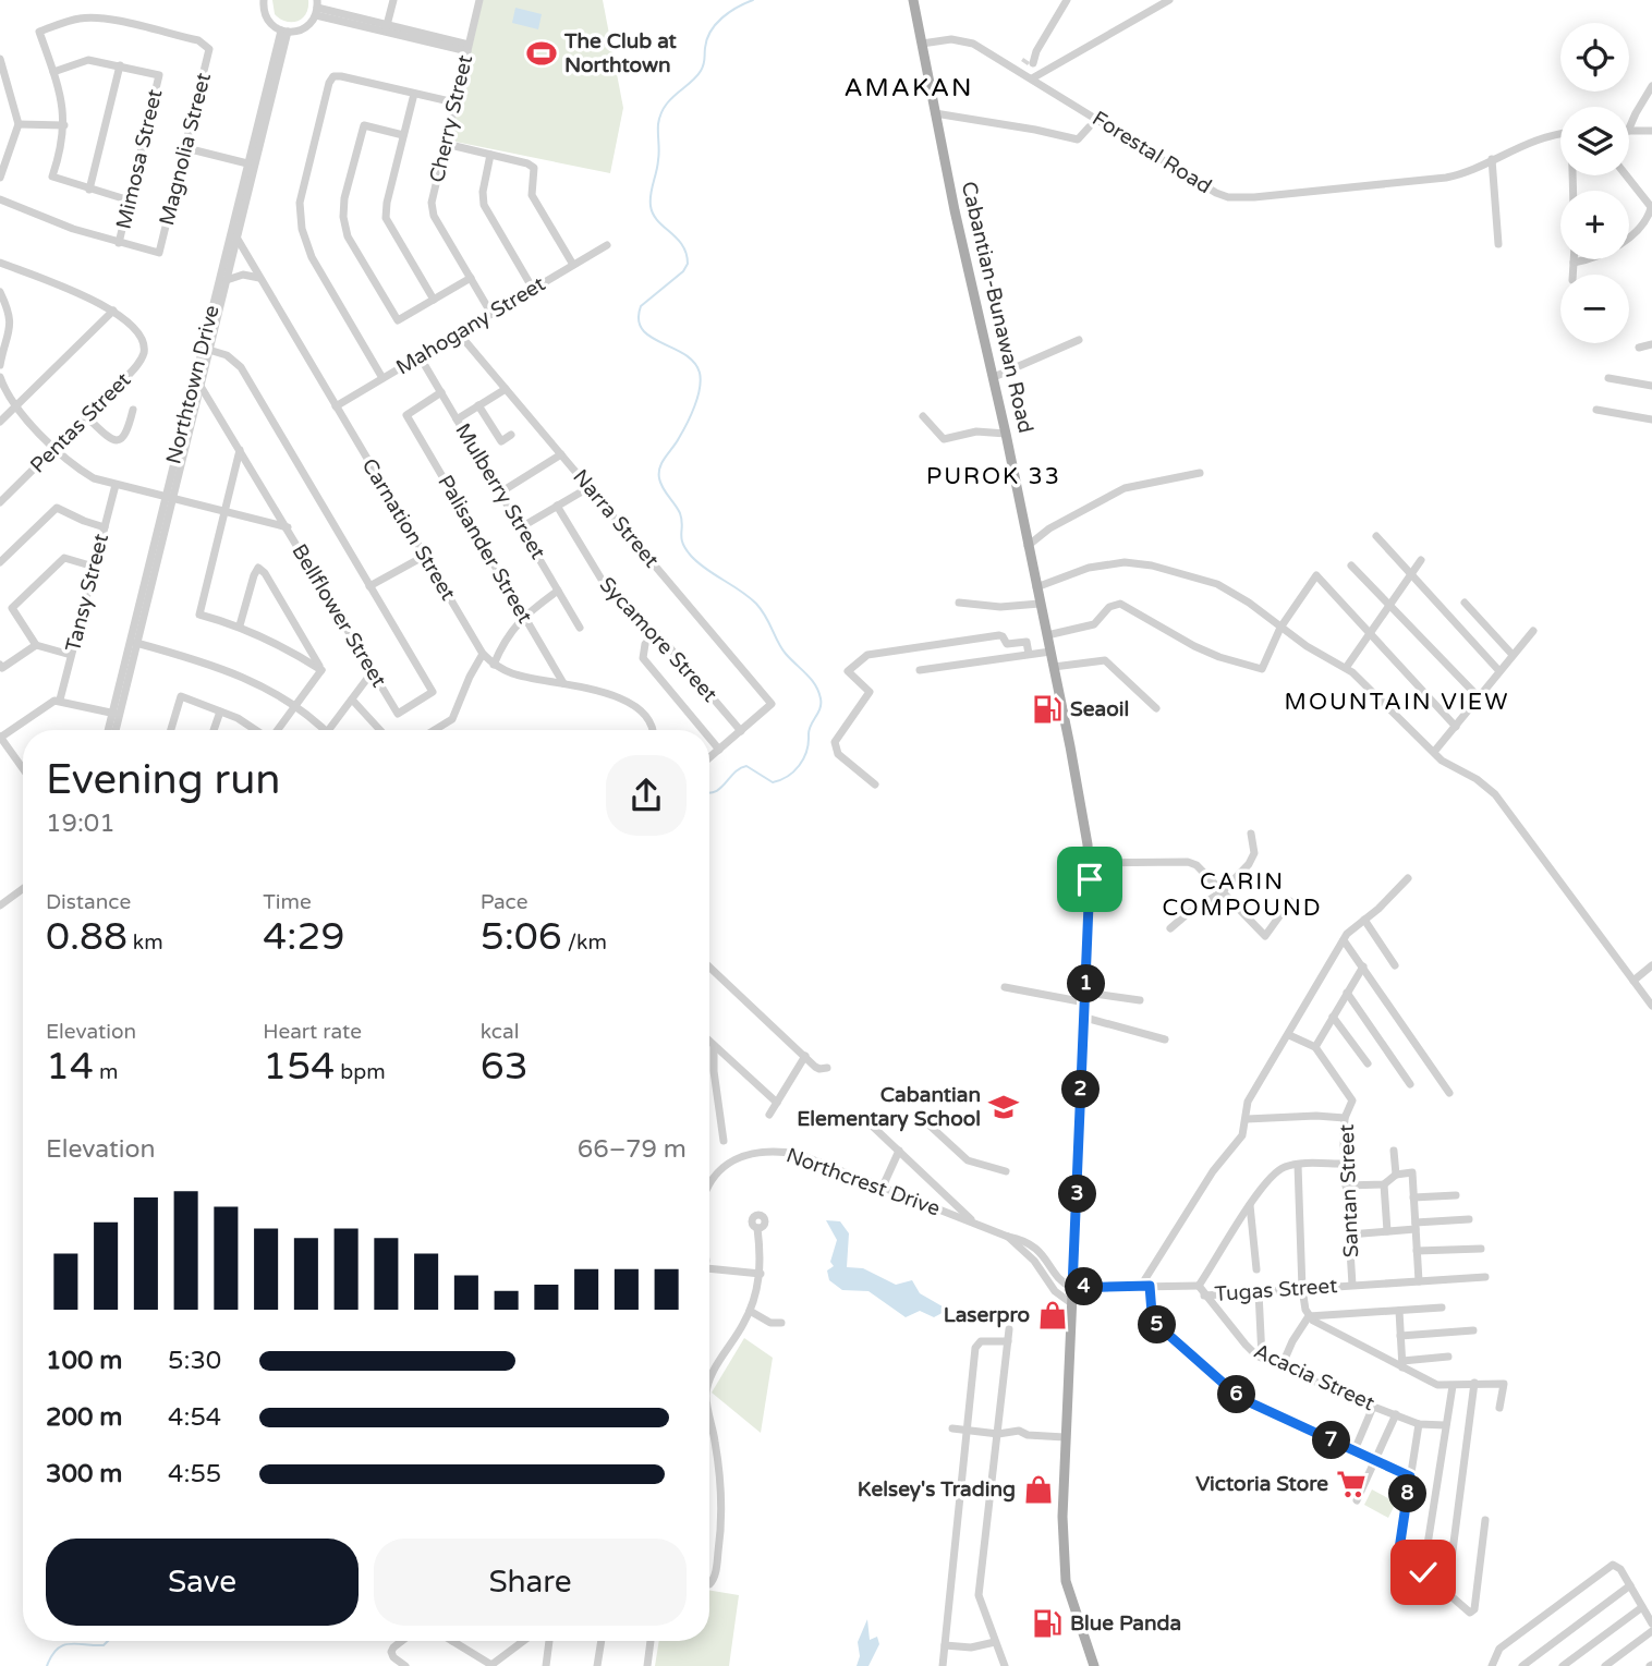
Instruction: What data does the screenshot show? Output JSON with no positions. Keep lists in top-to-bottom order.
{
  "streets": {
    "main road": ["Cabantian-Bunawan Road"],
    "street": [
      "Cherry Street",
      "Magnolia Street",
      "Forestal Road",
      "Mimosa Street",
      "Mahogany Street",
      "Northtown Drive",
      "Pentas Street",
      "Mulberry Street",
      "Narra Street",
      "Carnation Street",
      "Palisander Street",
      "Tansy Street",
      "Bellflower Street",
      "Sycamore Street",
      "Northcrest Drive",
      "Santan Street",
      "Tugas Street",
      "Acacia Street"
    ]
  },
  "crossings": [
    ["Cherry Street", "Mahogany Street"],
    ["Magnolia Street", "Mimosa Street"],
    ["Forestal Road", "Cabantian-Bunawan Road"],
    ["Cabantian-Bunawan Road", "Northcrest Drive"],
    ["Cabantian-Bunawan Road", "Tugas Street"],
    ["Mahogany Street", "Mulberry Street"],
    ["Mahogany Street", "Narra Street"],
    ["Mahogany Street", "Carnation Street"],
    ["Northtown Drive", "Carnation Street"],
    ["Northtown Drive", "Bellflower Street"],
    ["Mulberry Street", "Palisander Street"],
    ["Narra Street", "Sycamore Street"],
    ["Carnation Street", "Palisander Street"],
    ["Carnation Street", "Bellflower Street"],
    ["Northcrest Drive", "Tugas Street"],
    ["Santan Street", "Tugas Street"],
    ["Tugas Street", "Acacia Street"]
  ],
  "districts": [
    "AMAKAN",
    "PUROK 33",
    "MOUNTAIN VIEW",
    "CARIN COMPOUND"
  ],
  "places": {
    "sports": ["The Club at Northtown"],
    "fuel station": ["Seaoil", "Blue Panda"],
    "school or university": ["Cabantian Elementary School"],
    "shop": ["Laserpro", "Kelsey's Trading"],
    "supermarket": ["Victoria Store"]
  },
  "page": {
    "map_buttons": ["+", "−"],
    "heading": ["Evening run", "19:01"],
    "stats": [
      ["Distance", "0.88 km"],
      ["Time", "4:29"],
      ["Pace", "5:06 /km"],
      ["Elevation", "14 m"],
      ["Heart rate", "154 bpm"],
      ["kcal", "63"]
    ],
    "pins": [
      "1",
      "2",
      "3",
      "4",
      "5",
      "6",
      "7",
      "8"
    ],
    "chart": ["Elevation", "66–79 m"],
    "list": [
      {
        "name": "100 m",
        "note": "5:30"
      },
      {
        "name": "200 m",
        "note": "4:54"
      },
      {
        "name": "300 m",
        "note": "4:55"
      }
    ],
    "buttons": ["Save", "Share"]
  }
}
